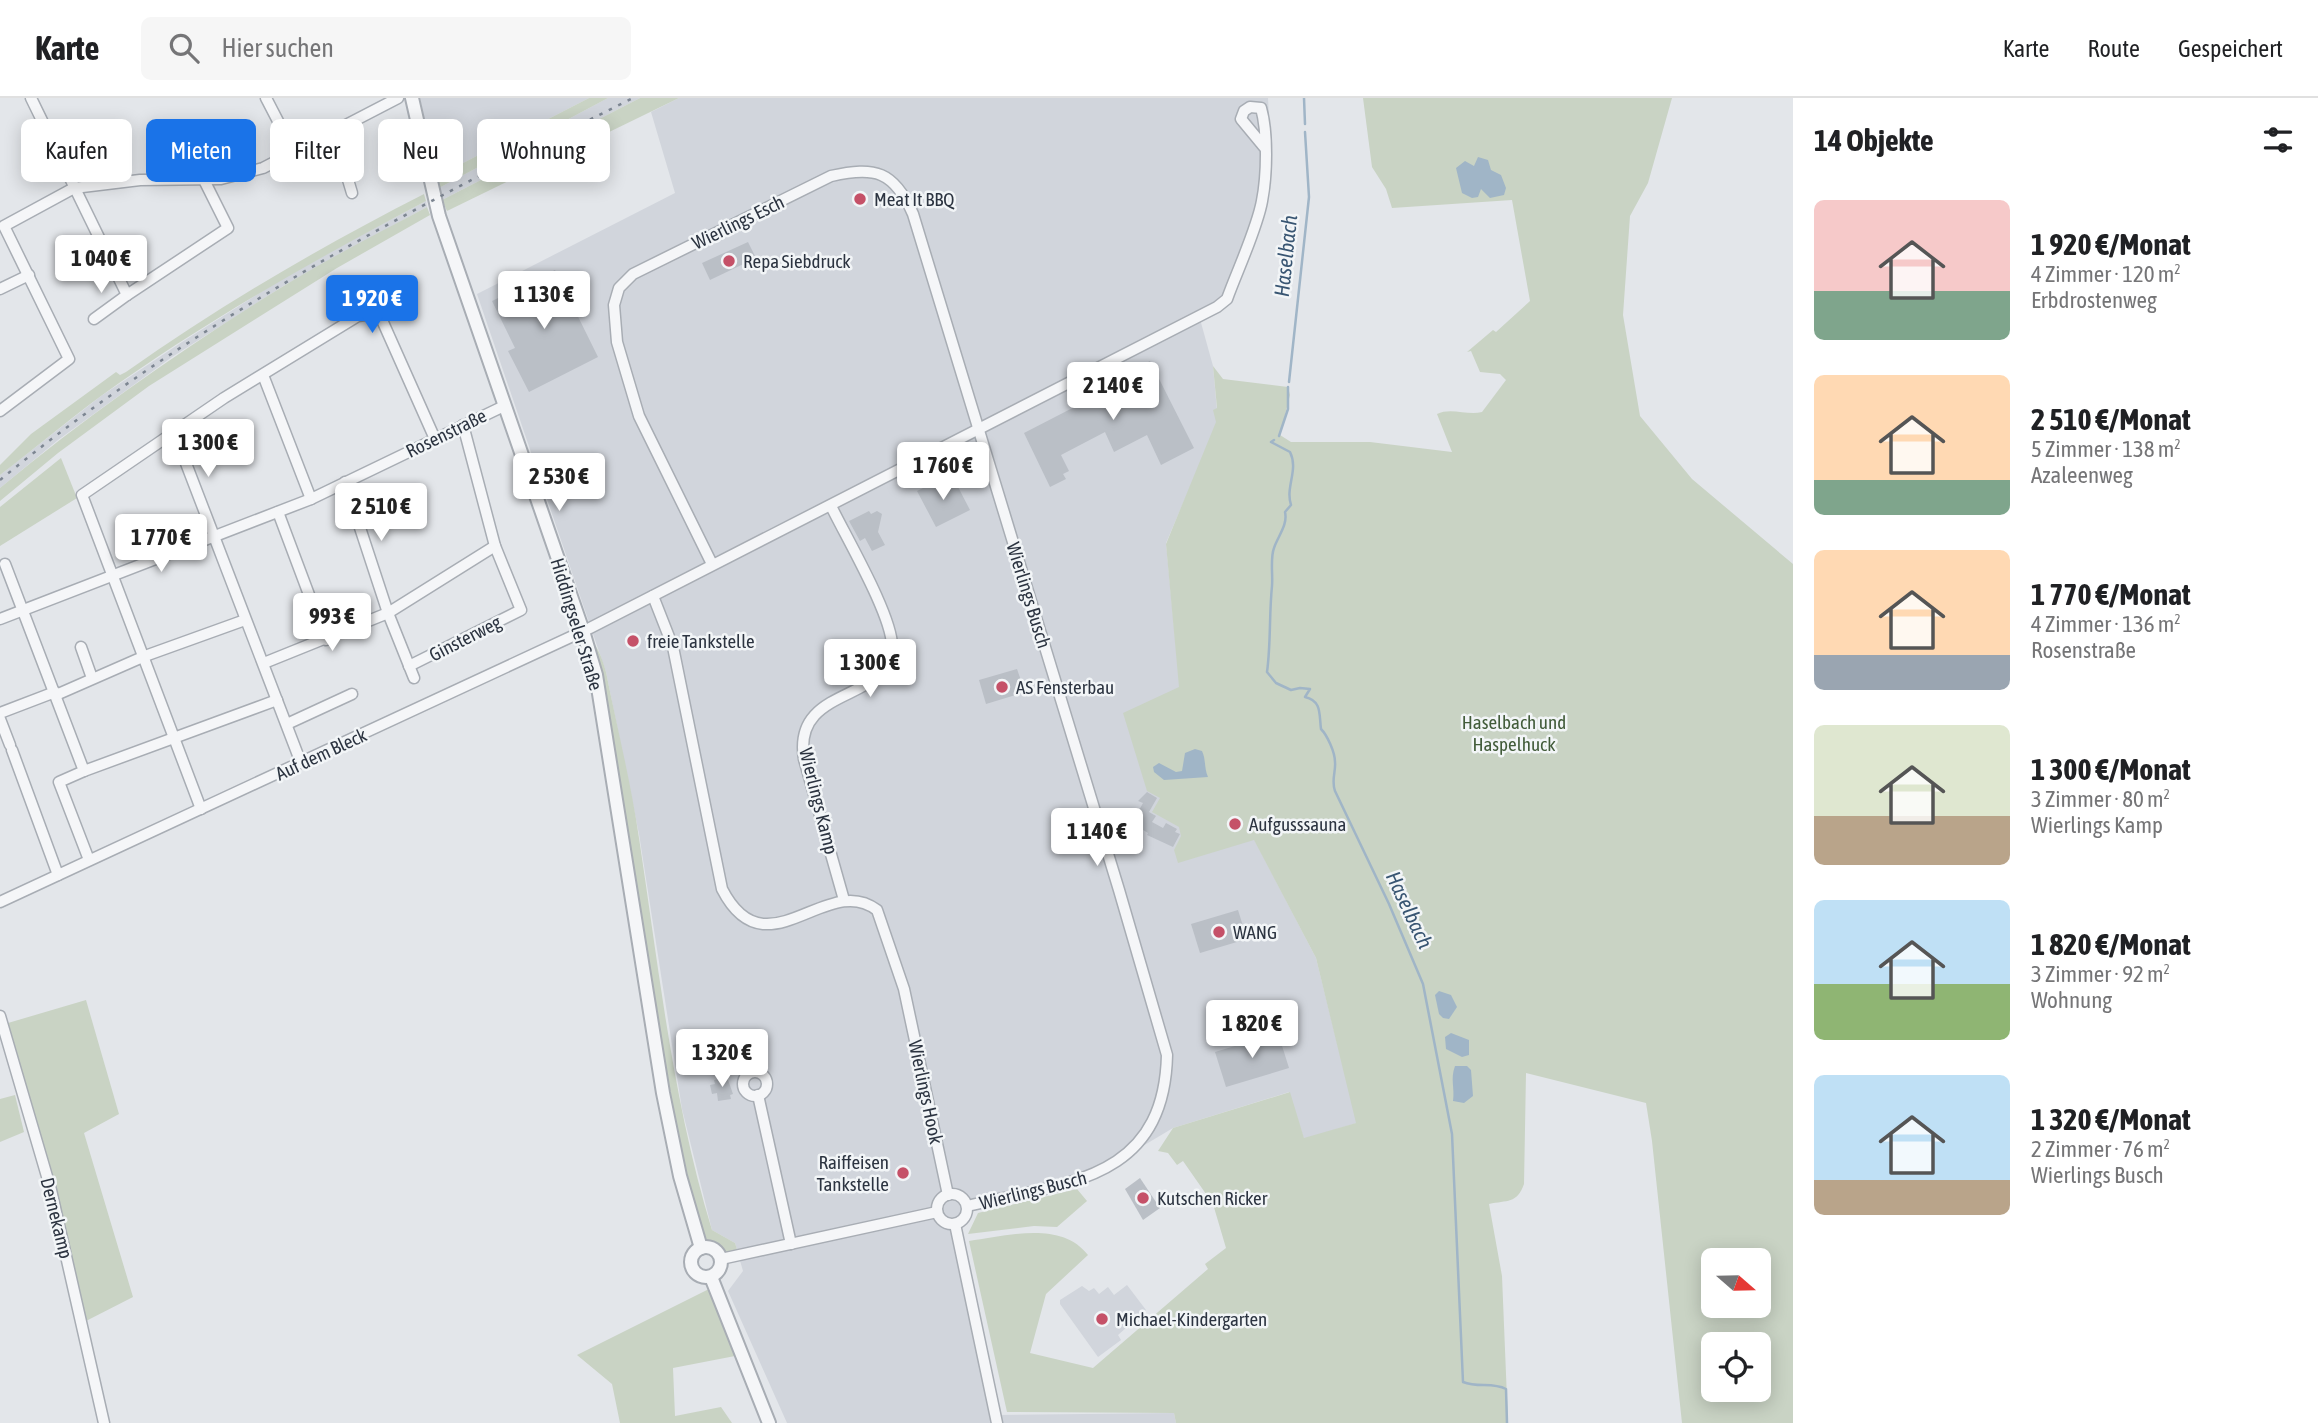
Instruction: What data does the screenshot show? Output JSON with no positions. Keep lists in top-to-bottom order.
{
  "streets": {
    "street": [
      "Wierlings Esch",
      "Rosenstraße",
      "Wierlings Busch",
      "Hiddingseler Straße",
      "Ginsterweg",
      "Auf dem Bleck",
      "Wierlings Kamp",
      "Wierlings Hook",
      "Dernekamp"
    ]
  },
  "crossings": [
    ["Wierlings Esch", "Wierlings Busch"],
    ["Rosenstraße", "Hiddingseler Straße"],
    ["Wierlings Busch", "Wierlings Hook"],
    ["Hiddingseler Straße", "Auf dem Bleck"],
    ["Wierlings Kamp", "Wierlings Hook"]
  ],
  "water": ["Haselbach"],
  "parks": ["Haselbach und Haspelhuck"],
  "places": [
    "Meat It BBQ",
    "Repa Siebdruck",
    "freie Tankstelle",
    "AS Fensterbau",
    "Aufgusssauna",
    "WANG",
    "Raiffeisen Tankstelle",
    "Kutschen Ricker",
    "Michael-Kindergarten"
  ],
  "north": "right",
  "page": {
    "header": "Karte",
    "search": "Hier suchen",
    "nav": ["Karte", "Route", "Gespeichert"],
    "heading": "14 Objekte",
    "chip": [
      "Kaufen",
      "Mieten",
      "Filter",
      "Neu",
      "Wohnung"
    ],
    "list": [
      {
        "name": "1 920 €/Monat",
        "note": "4 Zimmer · 120 m² · Erbdrostenweg"
      },
      {
        "name": "2 510 €/Monat",
        "note": "5 Zimmer · 138 m² · Azaleenweg"
      },
      {
        "name": "1 770 €/Monat",
        "note": "4 Zimmer · 136 m² · Rosenstraße"
      },
      {
        "name": "1 300 €/Monat",
        "note": "3 Zimmer · 80 m² · Wierlings Kamp"
      },
      {
        "name": "1 820 €/Monat",
        "note": "3 Zimmer · 92 m² · Wohnung"
      },
      {
        "name": "1 320 €/Monat",
        "note": "2 Zimmer · 76 m² · Wierlings Busch"
      }
    ],
    "price": [
      "1 040 €",
      "1 130 €",
      "1 920 €",
      "2 140 €",
      "1 300 €",
      "1 760 €",
      "2 530 €",
      "2 510 €",
      "1 770 €",
      "993 €",
      "1 300 €",
      "1 140 €",
      "1 820 €",
      "1 320 €"
    ]
  }
}
